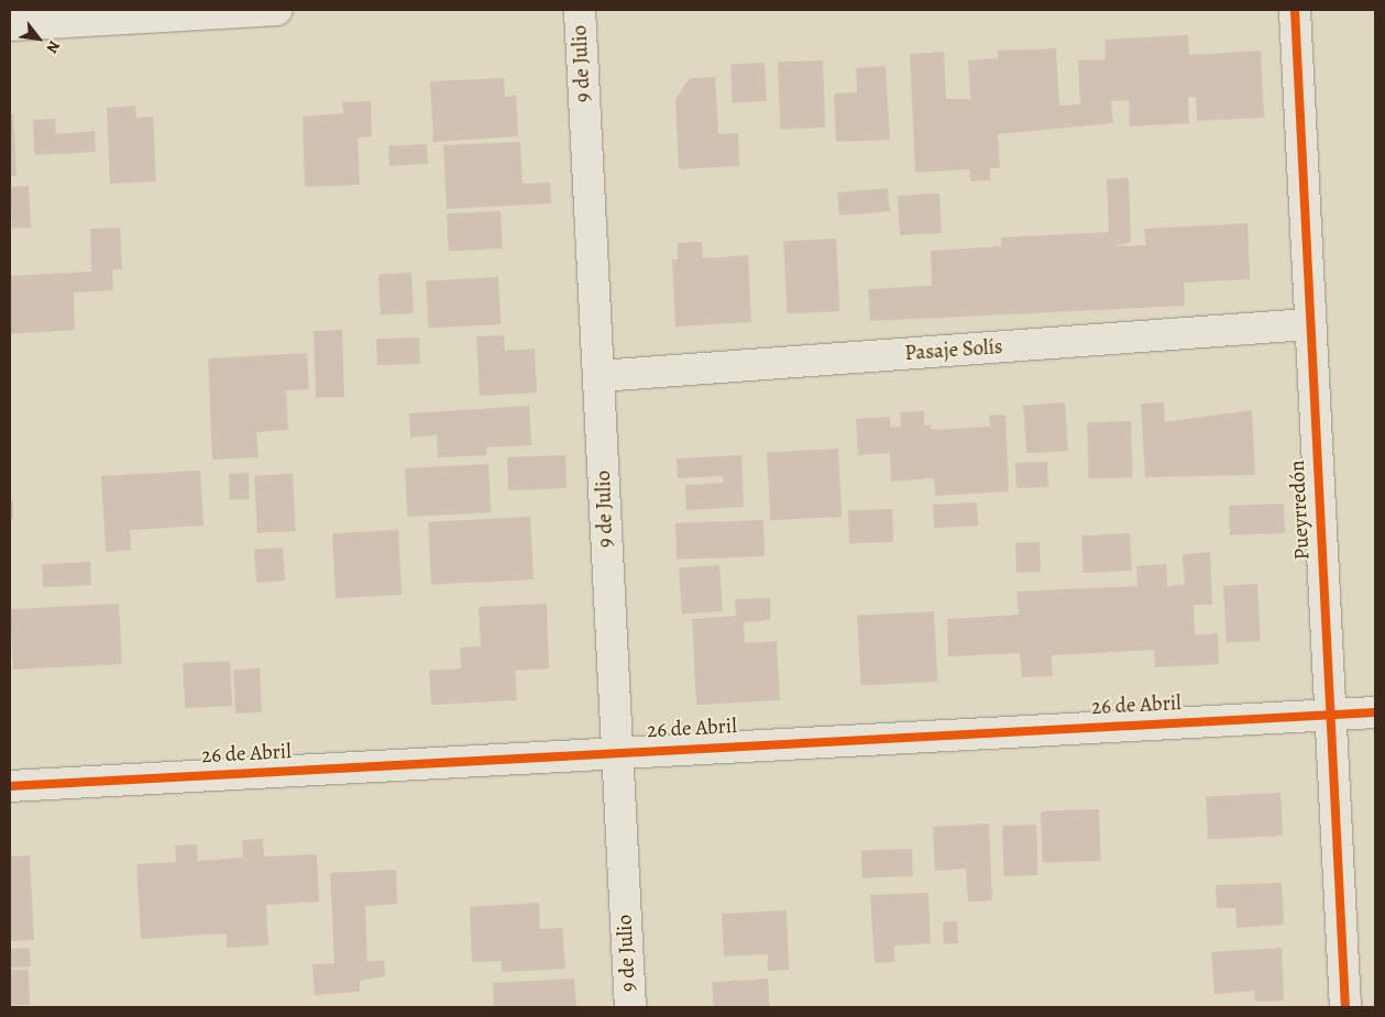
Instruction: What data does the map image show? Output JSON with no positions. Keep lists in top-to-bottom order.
{
  "streets": {
    "street": [
      "9 de Julio",
      "Pasaje Solís",
      "Pueyrredón",
      "26 de Abril"
    ]
  },
  "crossings": [
    ["9 de Julio", "Pasaje Solís"],
    ["9 de Julio", "26 de Abril"],
    ["Pasaje Solís", "Pueyrredón"],
    ["Pueyrredón", "26 de Abril"]
  ],
  "north": "bottom right"
}
